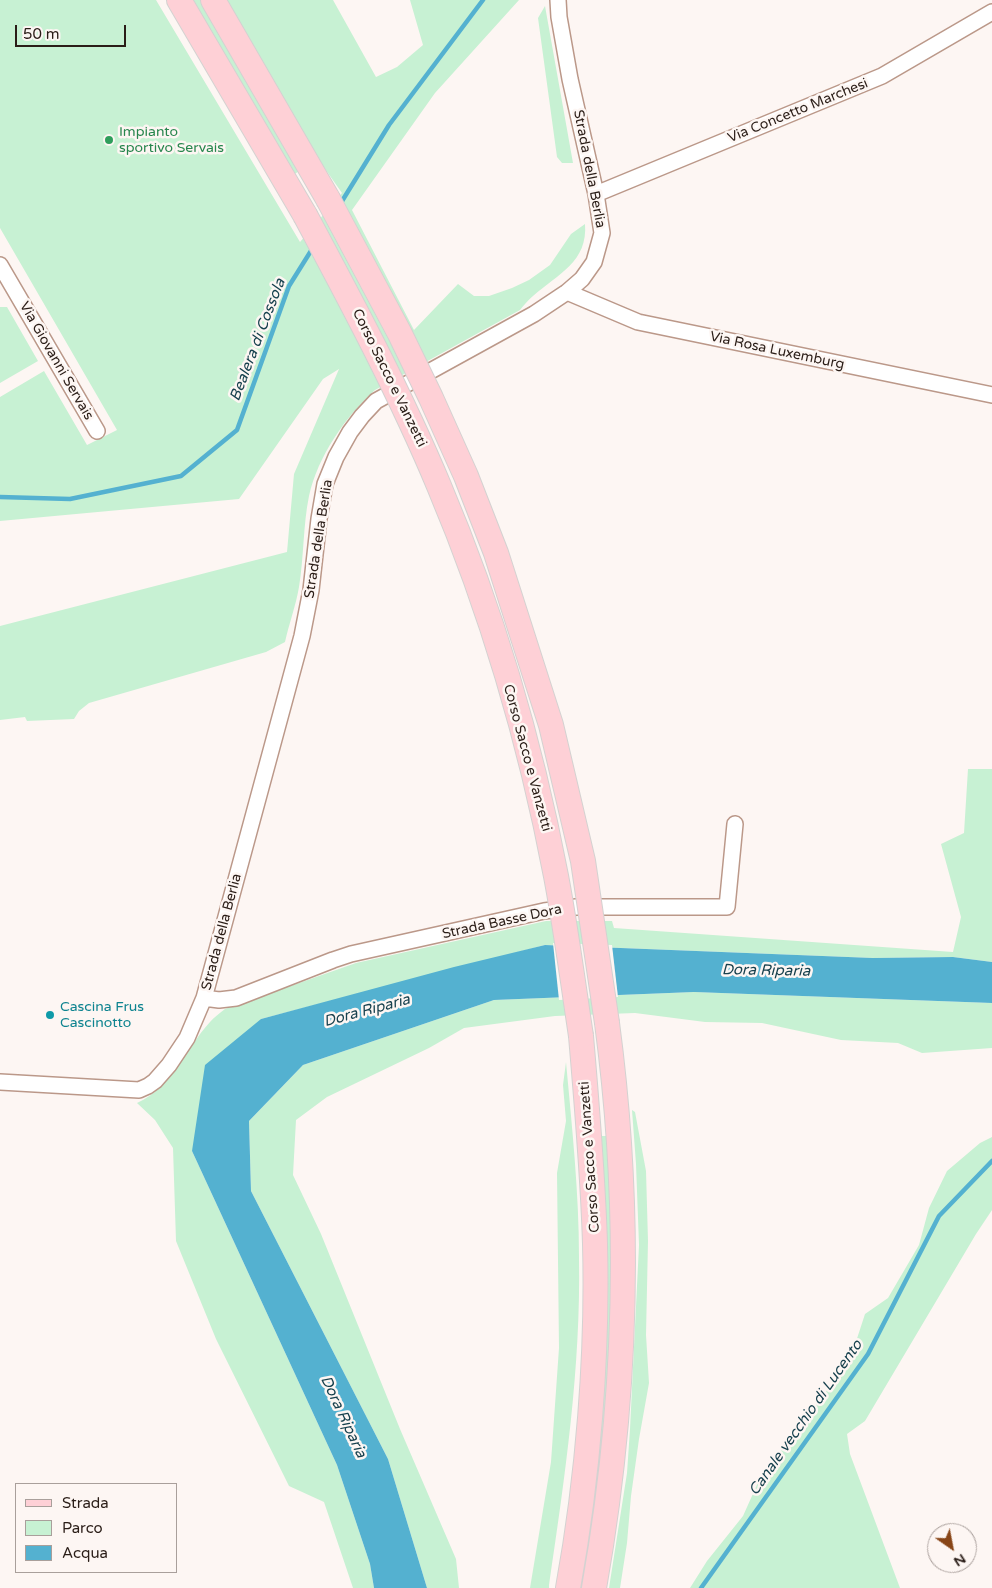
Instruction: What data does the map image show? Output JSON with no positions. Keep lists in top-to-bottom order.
{
  "streets": {
    "main road": ["Corso Sacco e Vanzetti"],
    "street": [
      "Via Concetto Marchesi",
      "Strada della Berlia",
      "Via Rosa Luxemburg",
      "Via Giovanni Servais",
      "Strada Basse Dora"
    ]
  },
  "crossings": [
    ["Via Concetto Marchesi", "Strada della Berlia"],
    ["Strada della Berlia", "Via Rosa Luxemburg"],
    ["Strada della Berlia", "Strada Basse Dora"]
  ],
  "water": ["Bealera di Cossola", "Dora Riparia", "Canale vecchio di Lucento"],
  "places": ["Impianto sportivo Servais", "Cascina Frus Cascinotto"],
  "legend": ["Strada", "Parco", "Acqua"],
  "scale_bar": "50 m",
  "north": "bottom right"
}
